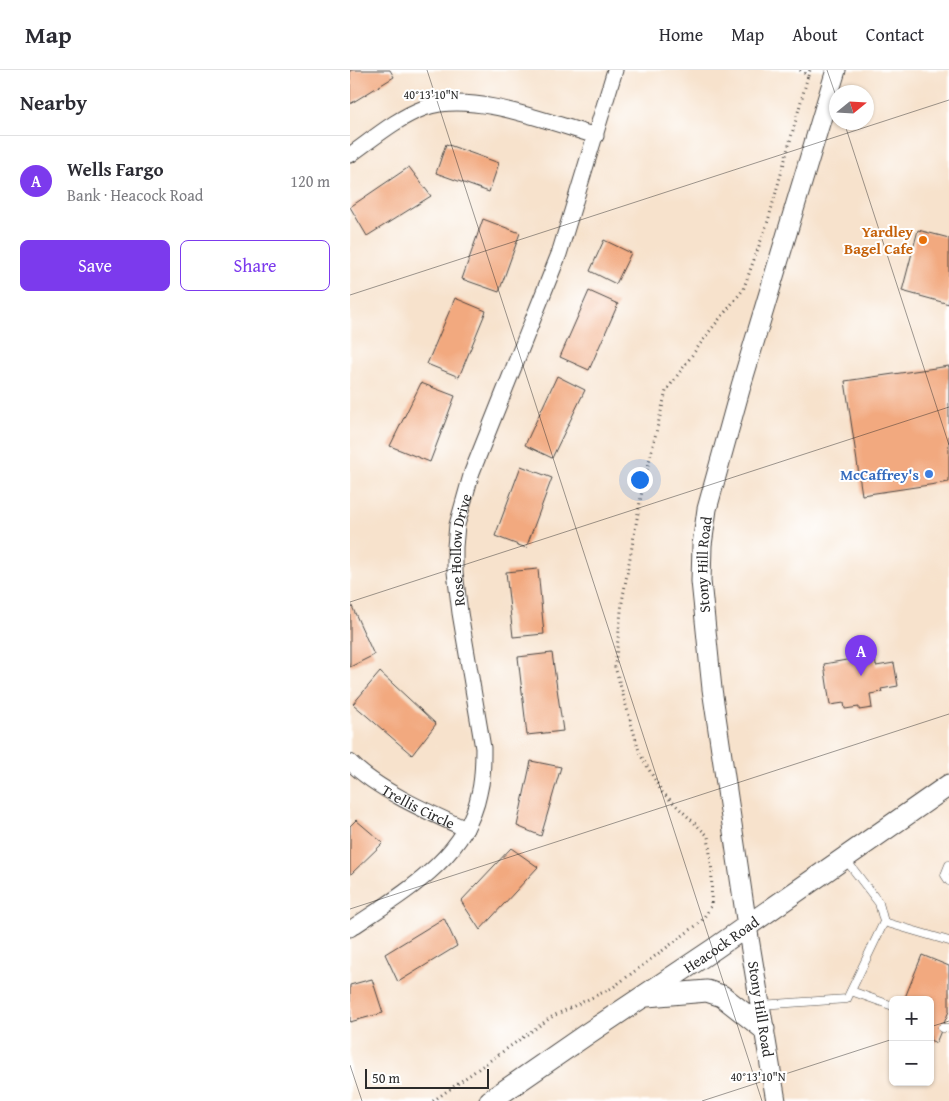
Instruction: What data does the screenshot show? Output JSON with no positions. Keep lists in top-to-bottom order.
{
  "streets": {
    "main road": ["Heacock Road"],
    "street": ["Rose Hollow Drive", "Stony Hill Road", "Trellis Circle"]
  },
  "crossings": [
    ["Rose Hollow Drive", "Trellis Circle"],
    ["Stony Hill Road", "Heacock Road"]
  ],
  "places": ["Yardley Bagel Cafe", "McCaffrey's"],
  "scale_bar": "50 m",
  "north": "right",
  "page": {
    "header": "Map",
    "nav": [
      "Home",
      "Map",
      "About",
      "Contact"
    ],
    "heading": "Nearby",
    "list": [
      {
        "mark": "A",
        "name": "Wells Fargo",
        "note": "Bank · Heacock Road",
        "value": "120 m"
      }
    ],
    "buttons": ["Save", "Share"],
    "pins": "A",
    "map_buttons": ["+", "−"],
    "scale": "50 m"
  },
  "coordinates": ["40°13'10\"N"]
}
